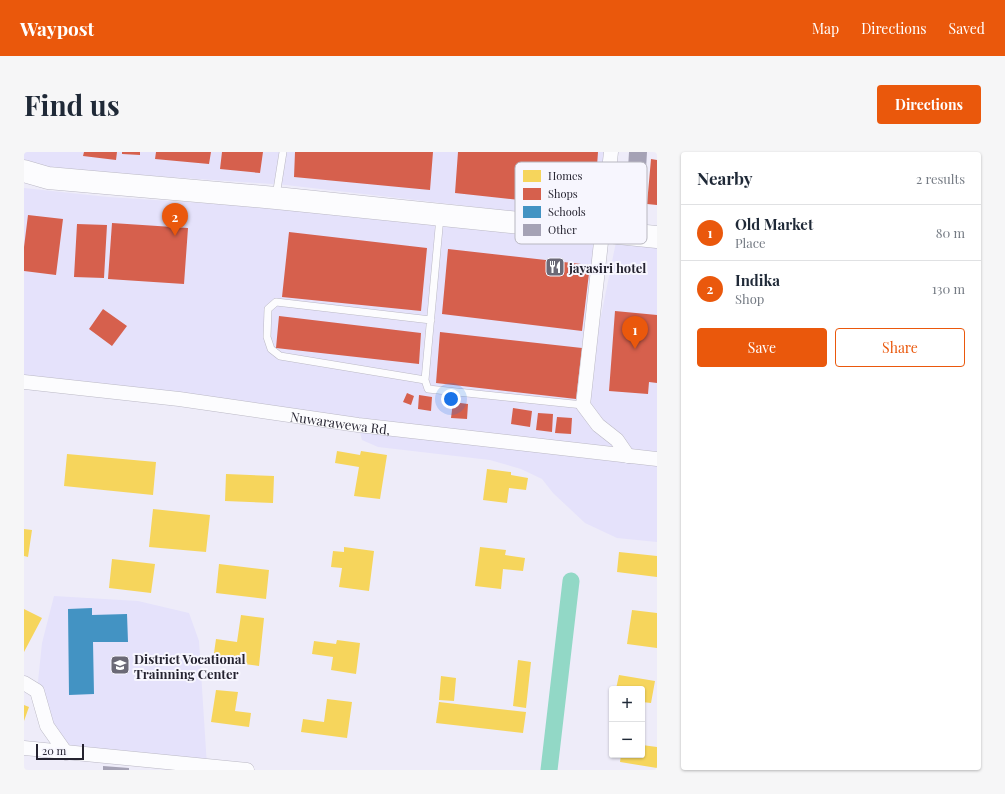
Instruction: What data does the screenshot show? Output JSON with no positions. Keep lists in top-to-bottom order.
{
  "streets": {
    "street": ["Nuwarawewa Rd,"]
  },
  "places": {
    "restaurant": ["jayasiri hotel"],
    "school or university": ["District Vocational Trainning Center"]
  },
  "legend": [
    "Homes",
    "Shops",
    "Schools",
    "Other"
  ],
  "scale_bar": "20 m",
  "page": {
    "header": "Waypost",
    "nav": ["Map", "Directions", "Saved"],
    "buttons": [
      "Directions",
      ["Save", "Share"]
    ],
    "title": "Find us",
    "heading": ["Nearby", "2 results"],
    "pins": ["2", "1"],
    "list": [
      {
        "mark": "1",
        "name": "Old Market",
        "note": "Place",
        "value": "80 m"
      },
      {
        "mark": "2",
        "name": "Indika",
        "note": "Shop",
        "value": "130 m"
      }
    ],
    "map_buttons": ["+", "−"],
    "scale": "20 m"
  }
}
